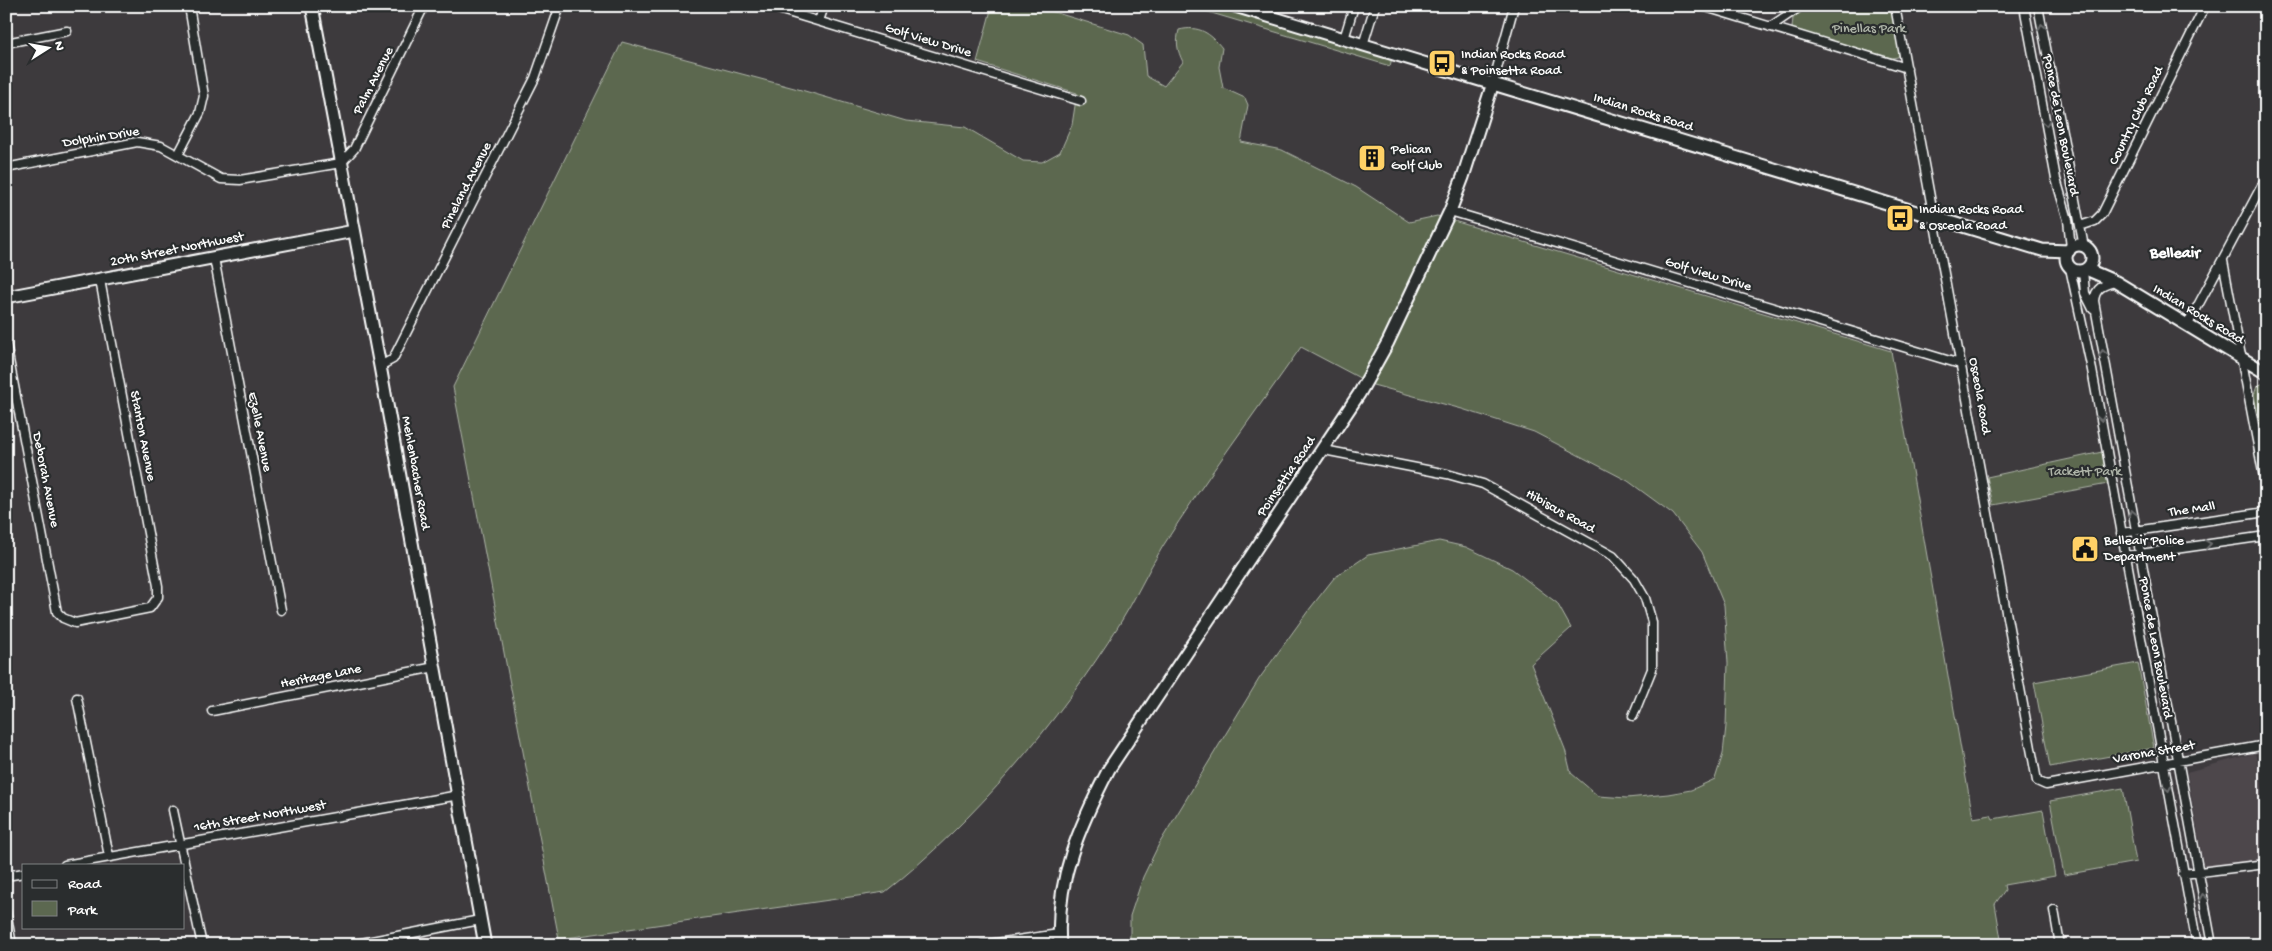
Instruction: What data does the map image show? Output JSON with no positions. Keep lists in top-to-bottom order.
{
  "streets": {
    "street": [
      "Golf View Drive",
      "Palm Avenue",
      "Indian Rocks Road",
      "Country Club Road",
      "Ponce de Leon Boulevard",
      "Dolphin Drive",
      "Pineland Avenue",
      "20th Street Northwest",
      "Osceola Road",
      "Ezelle Avenue",
      "Stanton Avenue",
      "Mehlenbacher Road",
      "Poinsettia Road",
      "Deborah Avenue",
      "The Mall",
      "Hibiscus Road",
      "Heritage Lane",
      "Varona Street",
      "16th Street Northwest"
    ]
  },
  "crossings": [
    ["Golf View Drive", "Osceola Road"],
    ["Golf View Drive", "Poinsettia Road"],
    ["Palm Avenue", "Dolphin Drive"],
    ["Palm Avenue", "Mehlenbacher Road"],
    ["Indian Rocks Road", "Ponce de Leon Boulevard"],
    ["Indian Rocks Road", "Osceola Road"],
    ["Indian Rocks Road", "Poinsettia Road"],
    ["Country Club Road", "Ponce de Leon Boulevard"],
    ["Ponce de Leon Boulevard", "The Mall"],
    ["Ponce de Leon Boulevard", "Varona Street"],
    ["Dolphin Drive", "Mehlenbacher Road"],
    ["Pineland Avenue", "Mehlenbacher Road"],
    ["20th Street Northwest", "Ezelle Avenue"],
    ["20th Street Northwest", "Stanton Avenue"],
    ["20th Street Northwest", "Mehlenbacher Road"],
    ["Osceola Road", "Varona Street"],
    ["Stanton Avenue", "Deborah Avenue"],
    ["Mehlenbacher Road", "Heritage Lane"],
    ["Mehlenbacher Road", "16th Street Northwest"],
    ["Poinsettia Road", "Hibiscus Road"]
  ],
  "districts": ["Belleair"],
  "parks": ["Pinellas Park", "Tackett Park"],
  "places": {
    "bus stop": ["Indian Rocks Road & Poinsetta Road", "Indian Rocks Road & Osceola Road"],
    "building": ["Pelican Golf Club"],
    "public building": ["Belleair Police Department"]
  },
  "legend": ["Road", "Park"],
  "north": "right"
}
